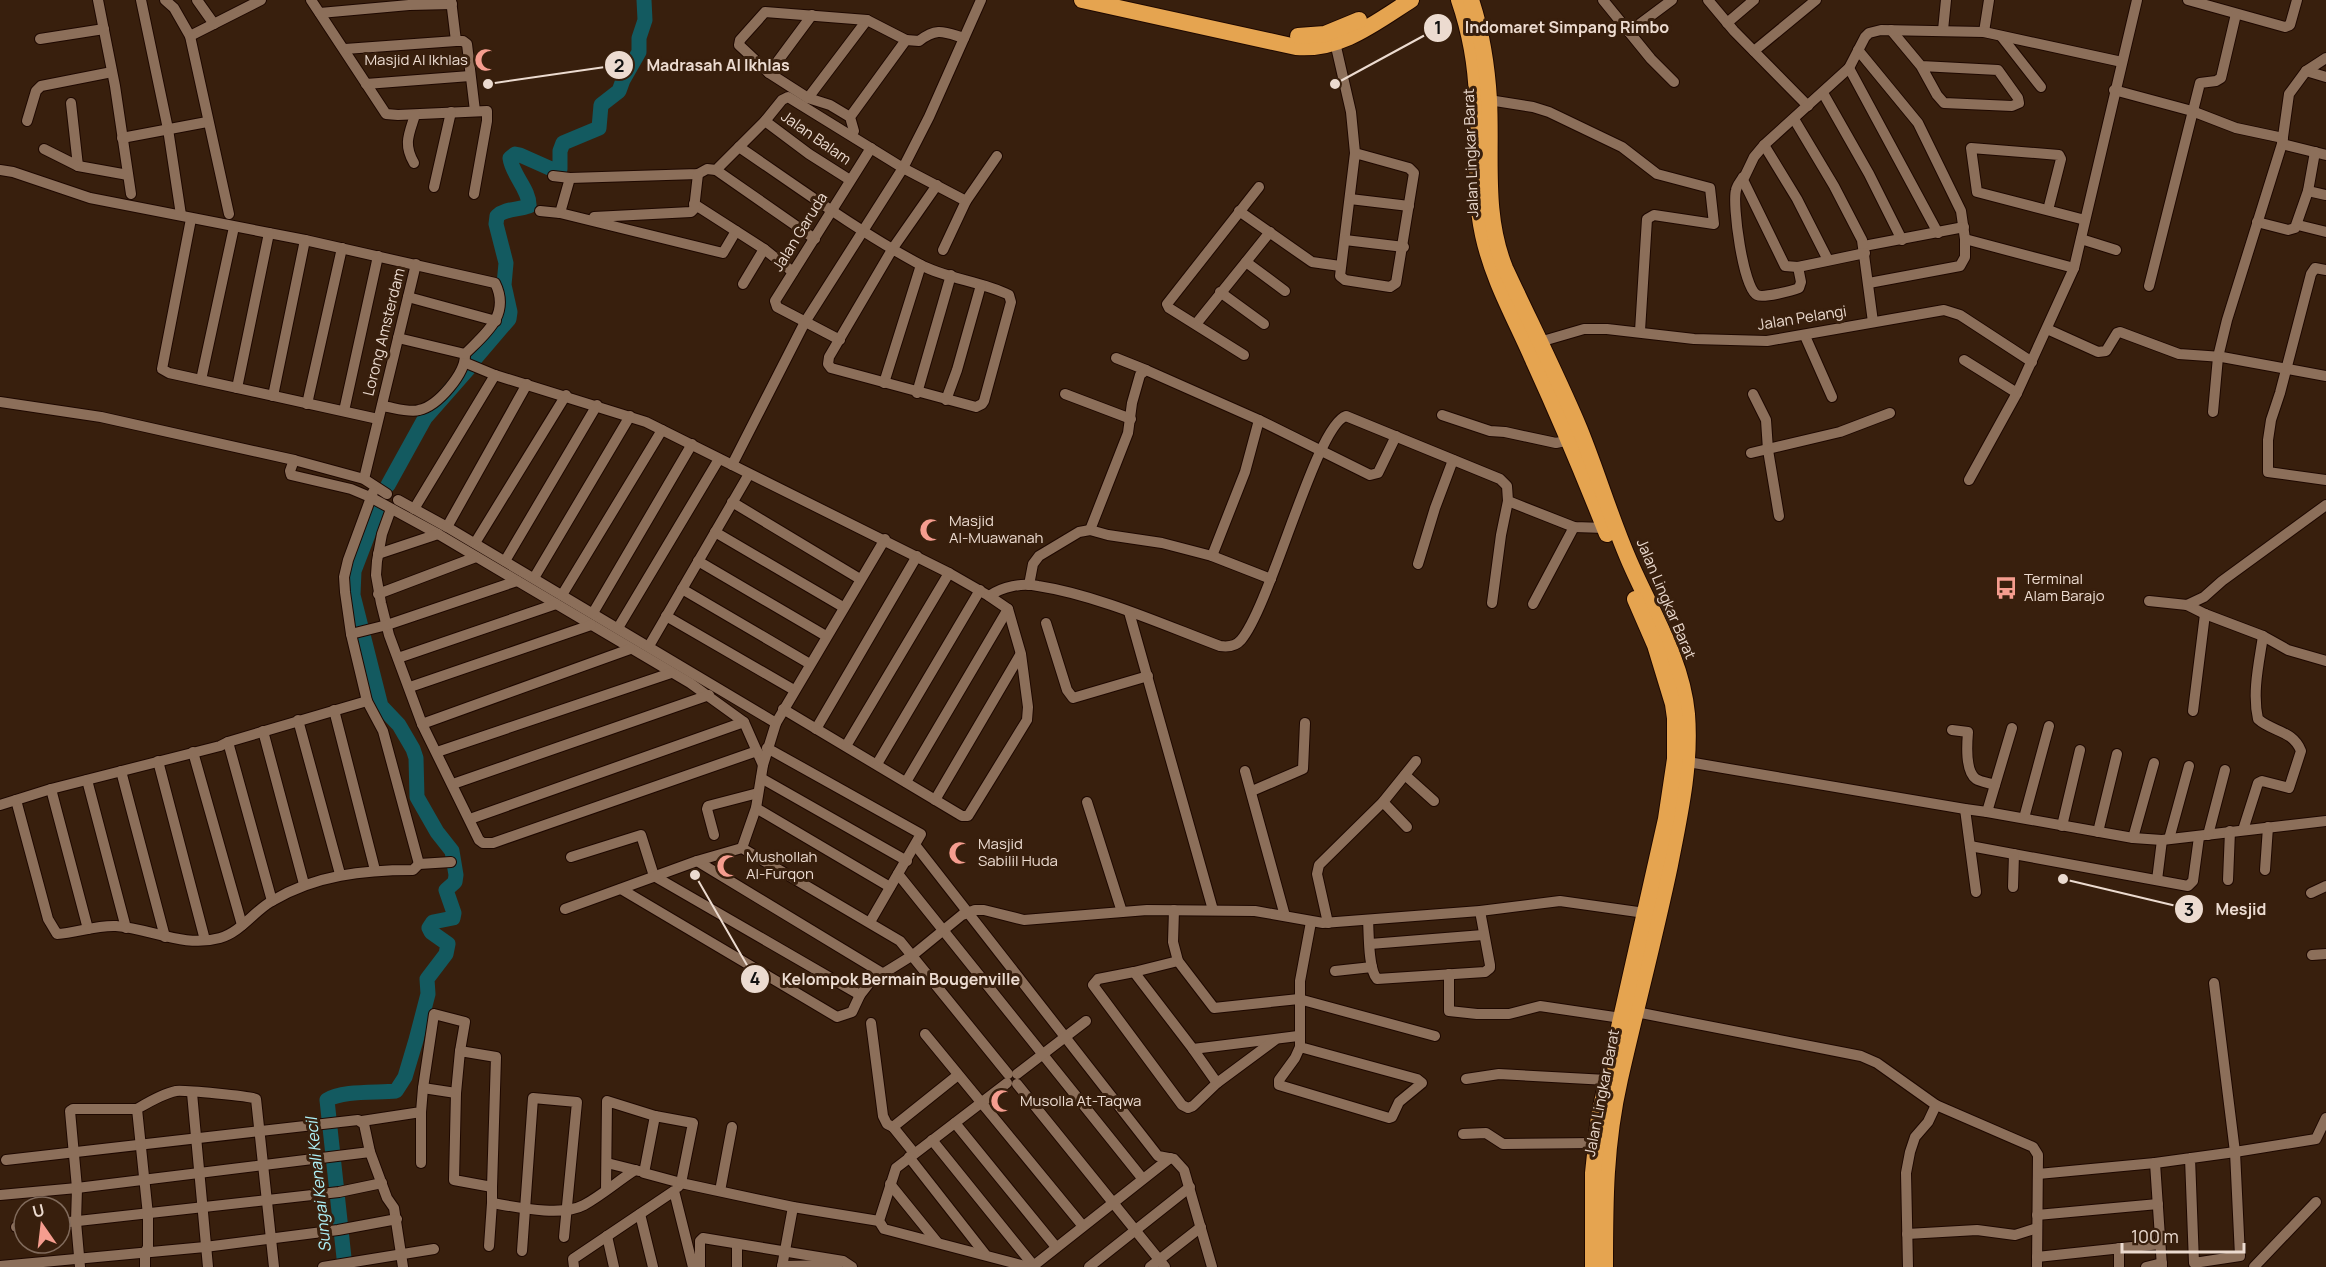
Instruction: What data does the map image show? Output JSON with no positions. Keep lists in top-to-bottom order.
{
  "streets": {
    "highway": ["Jalan Lingkar Barat"],
    "street": [
      "Jalan Balam",
      "Jalan Garuda",
      "Jalan Pelangi",
      "Lorong Amsterdam"
    ]
  },
  "crossings": [
    ["Jalan Balam", "Jalan Garuda"],
    ["Jalan Lingkar Barat", "Jalan Pelangi"]
  ],
  "water": ["Sungai Kenali Kecil"],
  "places": {
    "mosque": [
      "Masjid Al Ikhlas",
      "Masjid Al-Muawanah",
      "Masjid Sabilil Huda",
      "Mushollah Al-Furqon",
      "Musolla At-Taqwa"
    ],
    "other": [
      "Madrasah Al Ikhlas",
      "Indomaret Simpang Rimbo",
      "Kelompok Bermain Bougenville",
      "Mesjid"
    ],
    "bus stop": ["Terminal Alam Barajo"]
  },
  "scale_bar": "100 m",
  "north": "top"
}
